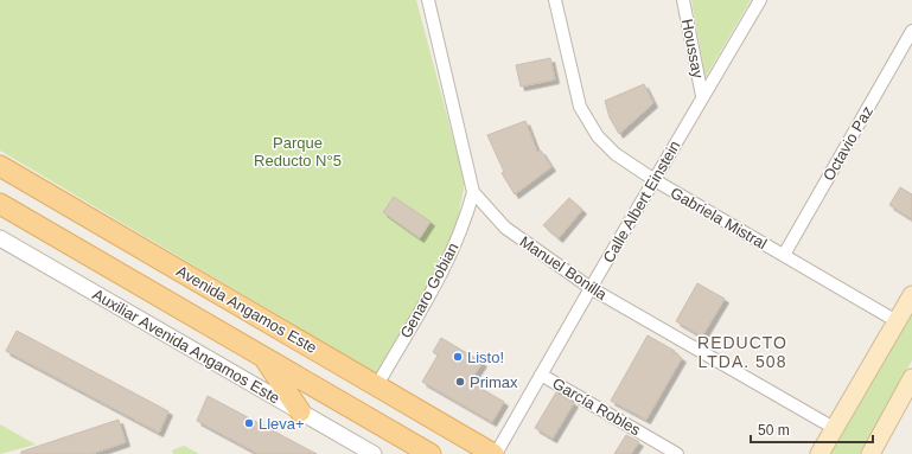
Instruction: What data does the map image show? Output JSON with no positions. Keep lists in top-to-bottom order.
{
  "streets": {
    "main road": ["Avenida Angamos Este"],
    "street": [
      "Houssay",
      "Octavio Paz",
      "Calle Albert Einstein",
      "Gabriela Mistral",
      "Manuel Bonilla",
      "Genaro Gobian",
      "Auxiliar Avenida Angamos Este",
      "García Robles"
    ]
  },
  "crossings": [
    ["Houssay", "Calle Albert Einstein"],
    ["Octavio Paz", "Gabriela Mistral"],
    ["Calle Albert Einstein", "Gabriela Mistral"],
    ["Calle Albert Einstein", "Manuel Bonilla"],
    ["Calle Albert Einstein", "Avenida Angamos Este"],
    ["Calle Albert Einstein", "García Robles"],
    ["Manuel Bonilla", "Genaro Gobian"],
    ["Genaro Gobian", "Avenida Angamos Este"]
  ],
  "districts": ["REDUCTO LTDA. 508"],
  "parks": ["Parque Reducto N°5"],
  "places": ["Listo!", "Primax", "Lleva+"],
  "scale_bar": "50 m"
}
